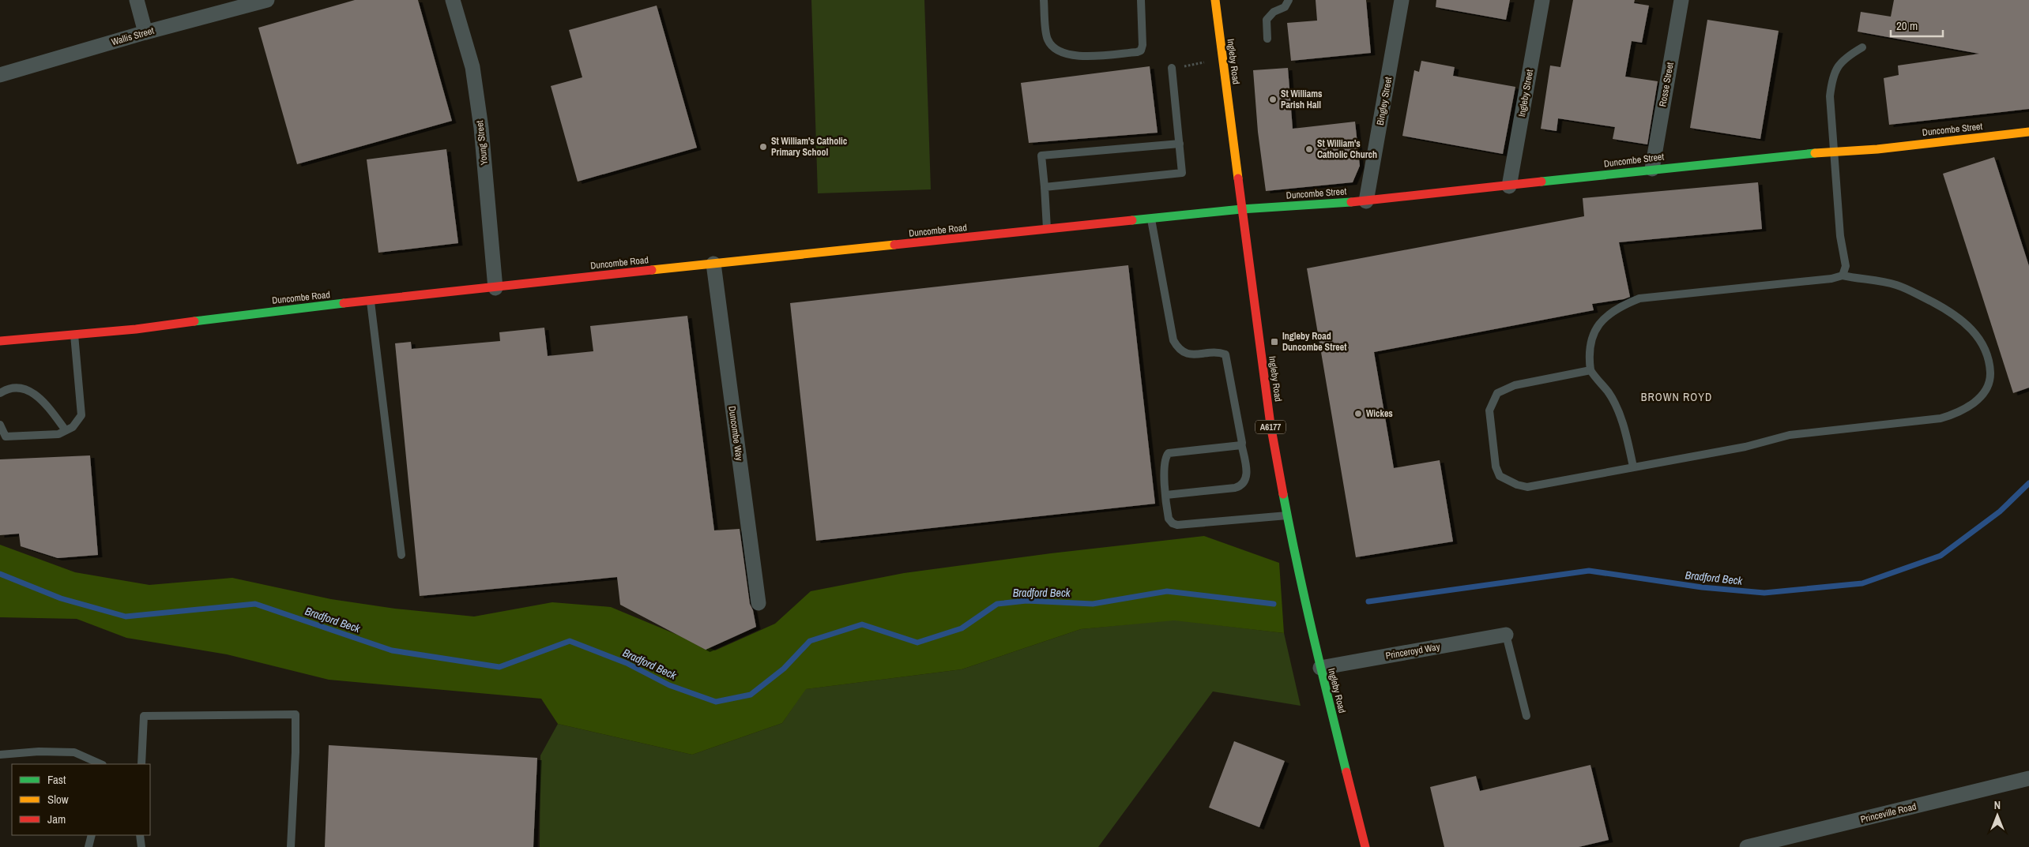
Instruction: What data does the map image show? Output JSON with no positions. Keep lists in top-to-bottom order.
{
  "streets": {
    "street": [
      "Wallis Street",
      "Ingleby Road",
      "Rosse Street",
      "Ingleby Street",
      "Bingley Street",
      "Duncombe Street",
      "Young Street",
      "Duncombe Road",
      "A6177",
      "Duncombe Way",
      "Princeroyd Way",
      "Princeville Road"
    ]
  },
  "crossings": [
    ["Ingleby Road", "Duncombe Street"],
    ["Ingleby Road", "Duncombe Road"],
    ["Ingleby Road", "Princeroyd Way"],
    ["Rosse Street", "Duncombe Street"],
    ["Ingleby Street", "Duncombe Street"],
    ["Bingley Street", "Duncombe Street"],
    ["Duncombe Street", "Duncombe Road"],
    ["Young Street", "Duncombe Road"],
    ["Duncombe Road", "Duncombe Way"]
  ],
  "districts": ["BROWN ROYD"],
  "water": ["Bradford Beck"],
  "places": {
    "other": [
      "St Williams Parish Hall",
      "St William's Catholic Primary School",
      "St William's Catholic Church",
      "Wickes"
    ],
    "transit": ["Ingleby Road Duncombe Street"]
  },
  "legend": ["Fast", "Slow", "Jam"],
  "scale_bar": "20 m",
  "north": "top"
}
